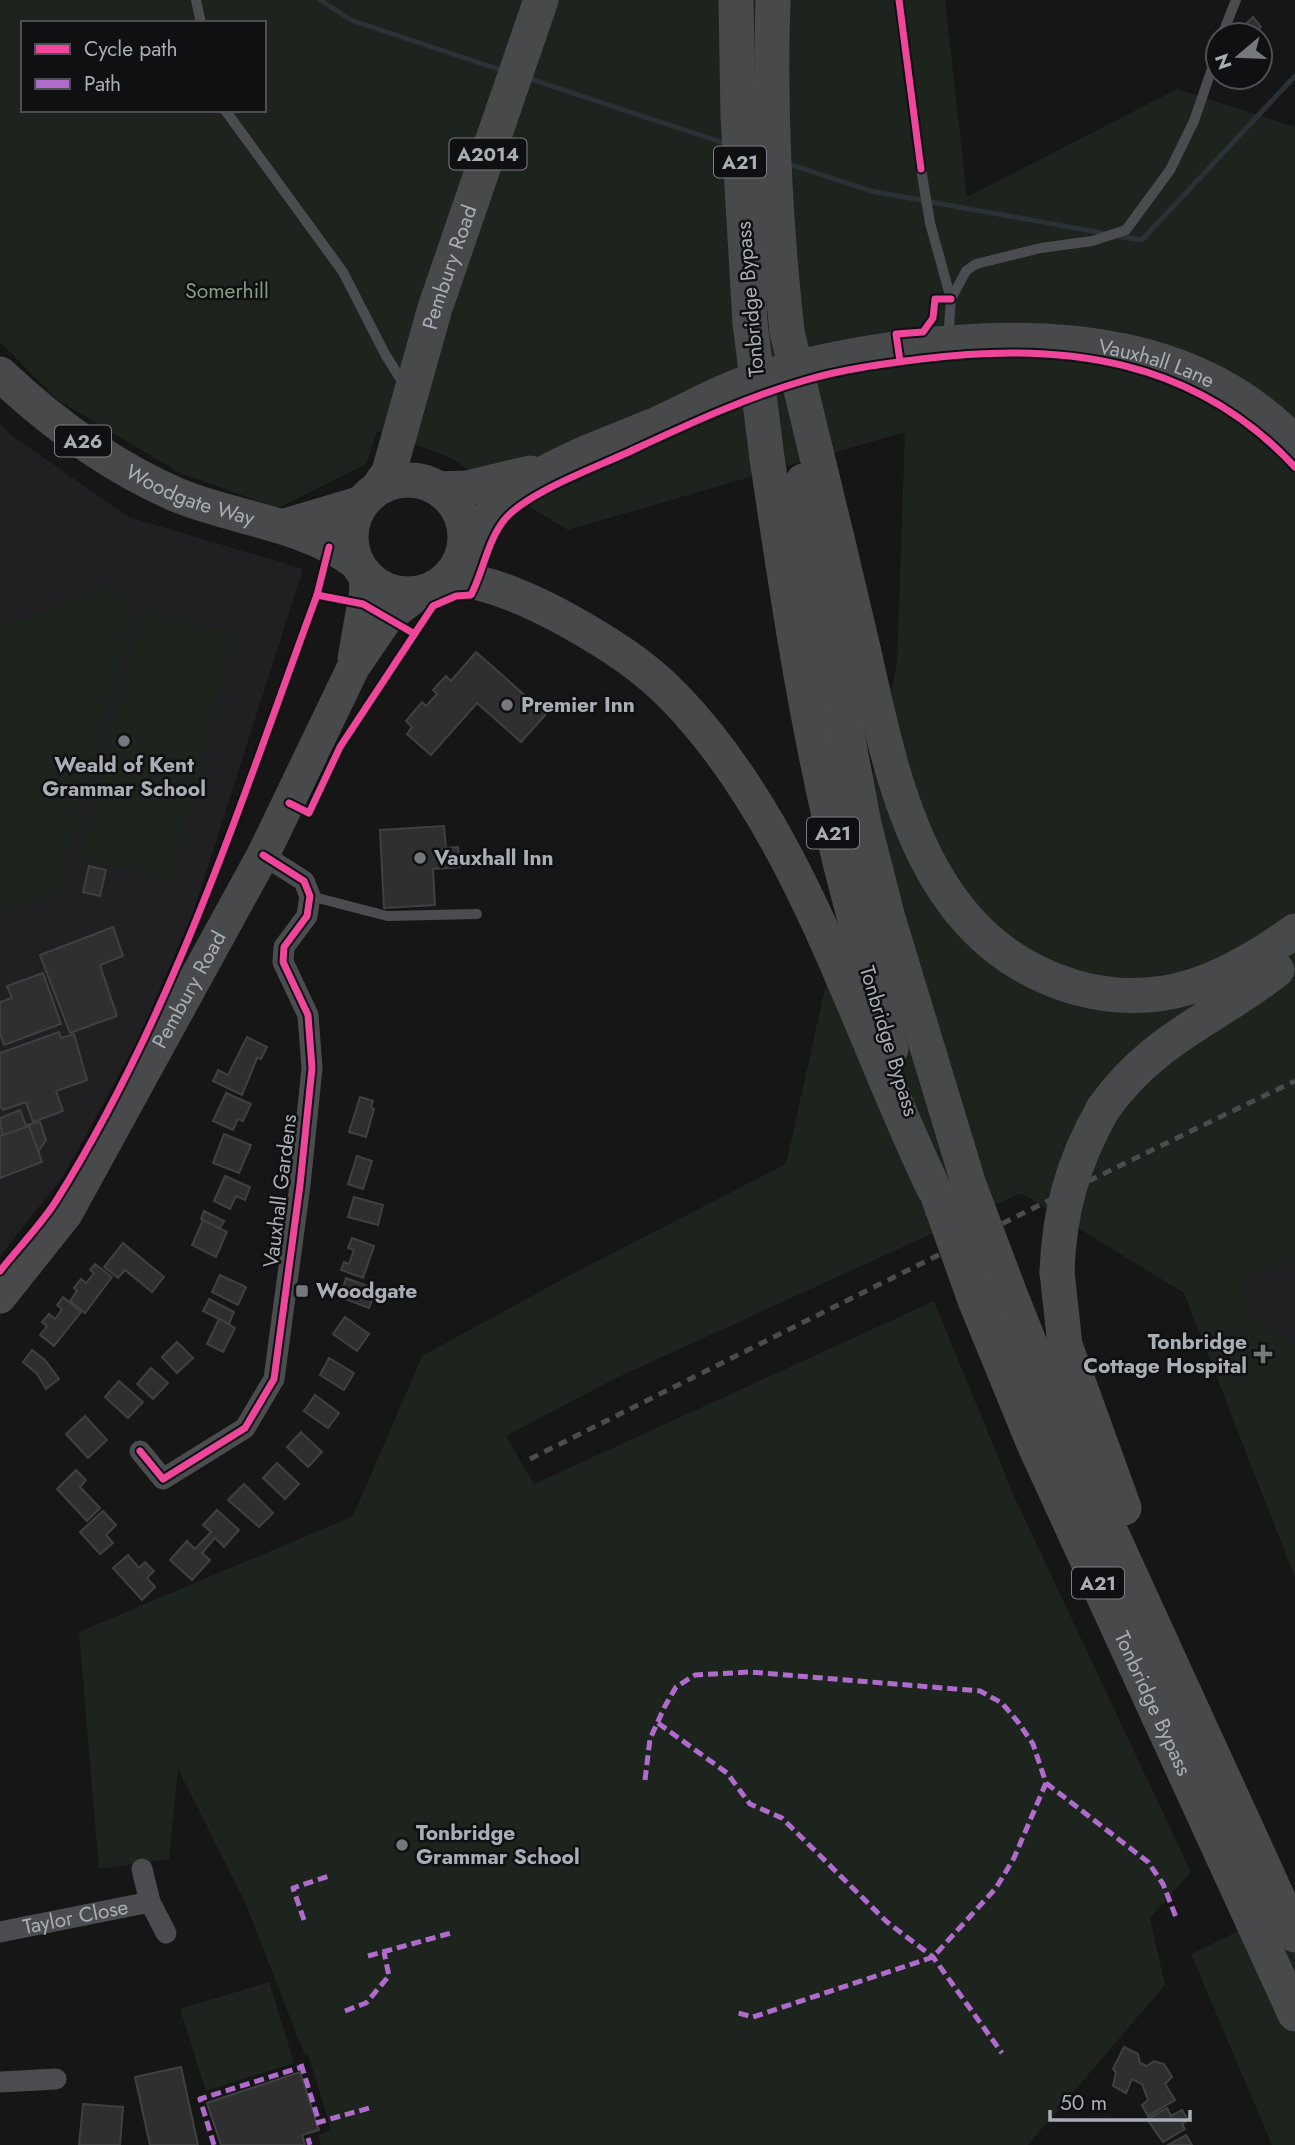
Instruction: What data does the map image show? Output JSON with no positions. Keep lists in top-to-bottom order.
{
  "streets": {
    "highway": [
      "A2014",
      "A21",
      "Pembury Road",
      "Tonbridge Bypass",
      "Vauxhall Lane",
      "A26",
      "Woodgate Way"
    ],
    "street": ["Vauxhall Gardens", "Taylor Close"]
  },
  "crossings": [
    ["Pembury Road", "Vauxhall Lane"],
    ["Pembury Road", "Woodgate Way"],
    ["Vauxhall Lane", "Woodgate Way"]
  ],
  "parks": ["Somerhill"],
  "places": {
    "other": [
      "Premier Inn",
      "Weald of Kent Grammar School",
      "Vauxhall Inn",
      "Tonbridge Grammar School"
    ],
    "transit": ["Woodgate"],
    "health": ["Tonbridge Cottage Hospital"]
  },
  "legend": ["Cycle path", "Path"],
  "scale_bar": "50 m",
  "north": "left"
}
